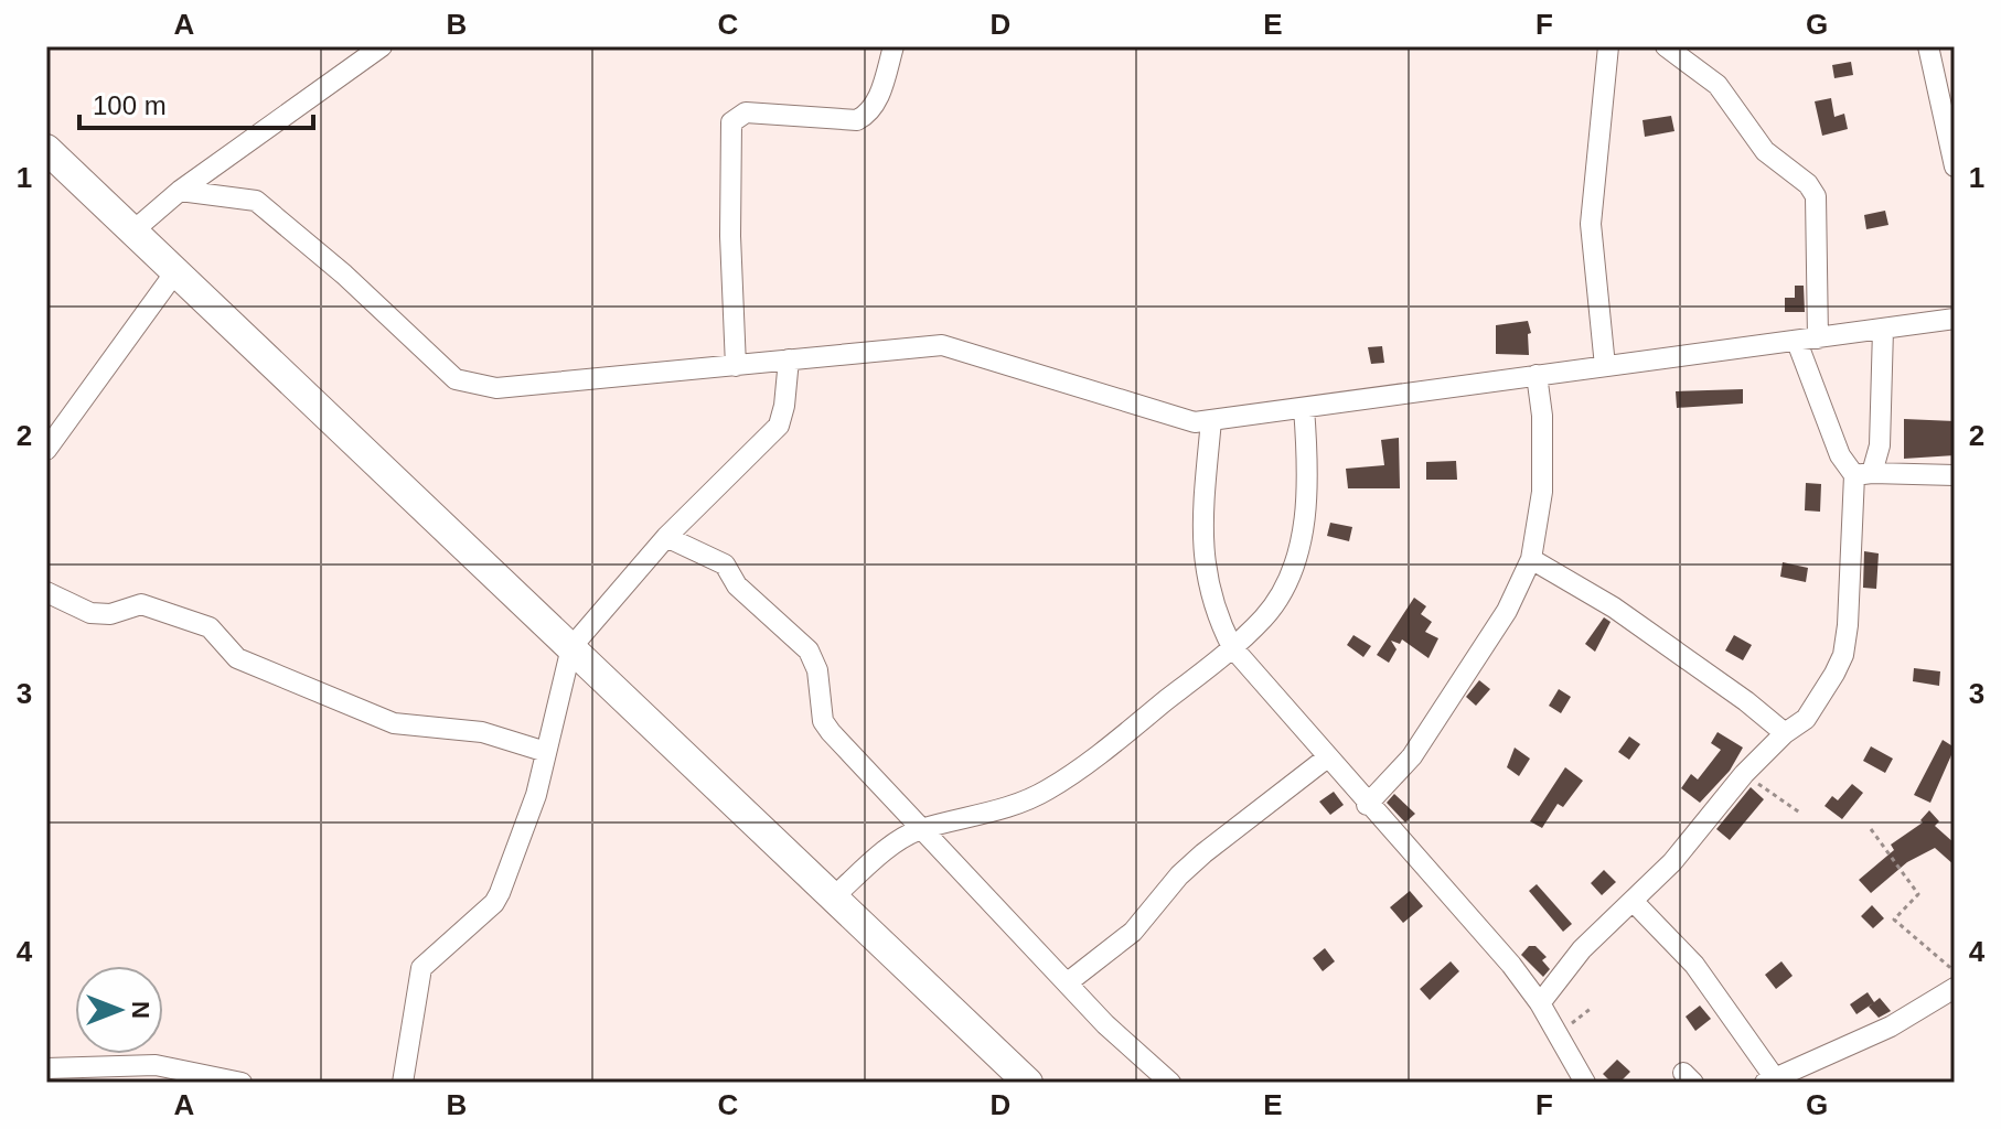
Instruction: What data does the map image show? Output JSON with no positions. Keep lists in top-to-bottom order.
{
  "scale_bar": "100 m",
  "north": "right",
  "grid": {
    "columns": [
      "A",
      "B",
      "C",
      "D",
      "E",
      "F",
      "G"
    ],
    "rows": [
      "1",
      "2",
      "3",
      "4"
    ]
  }
}
